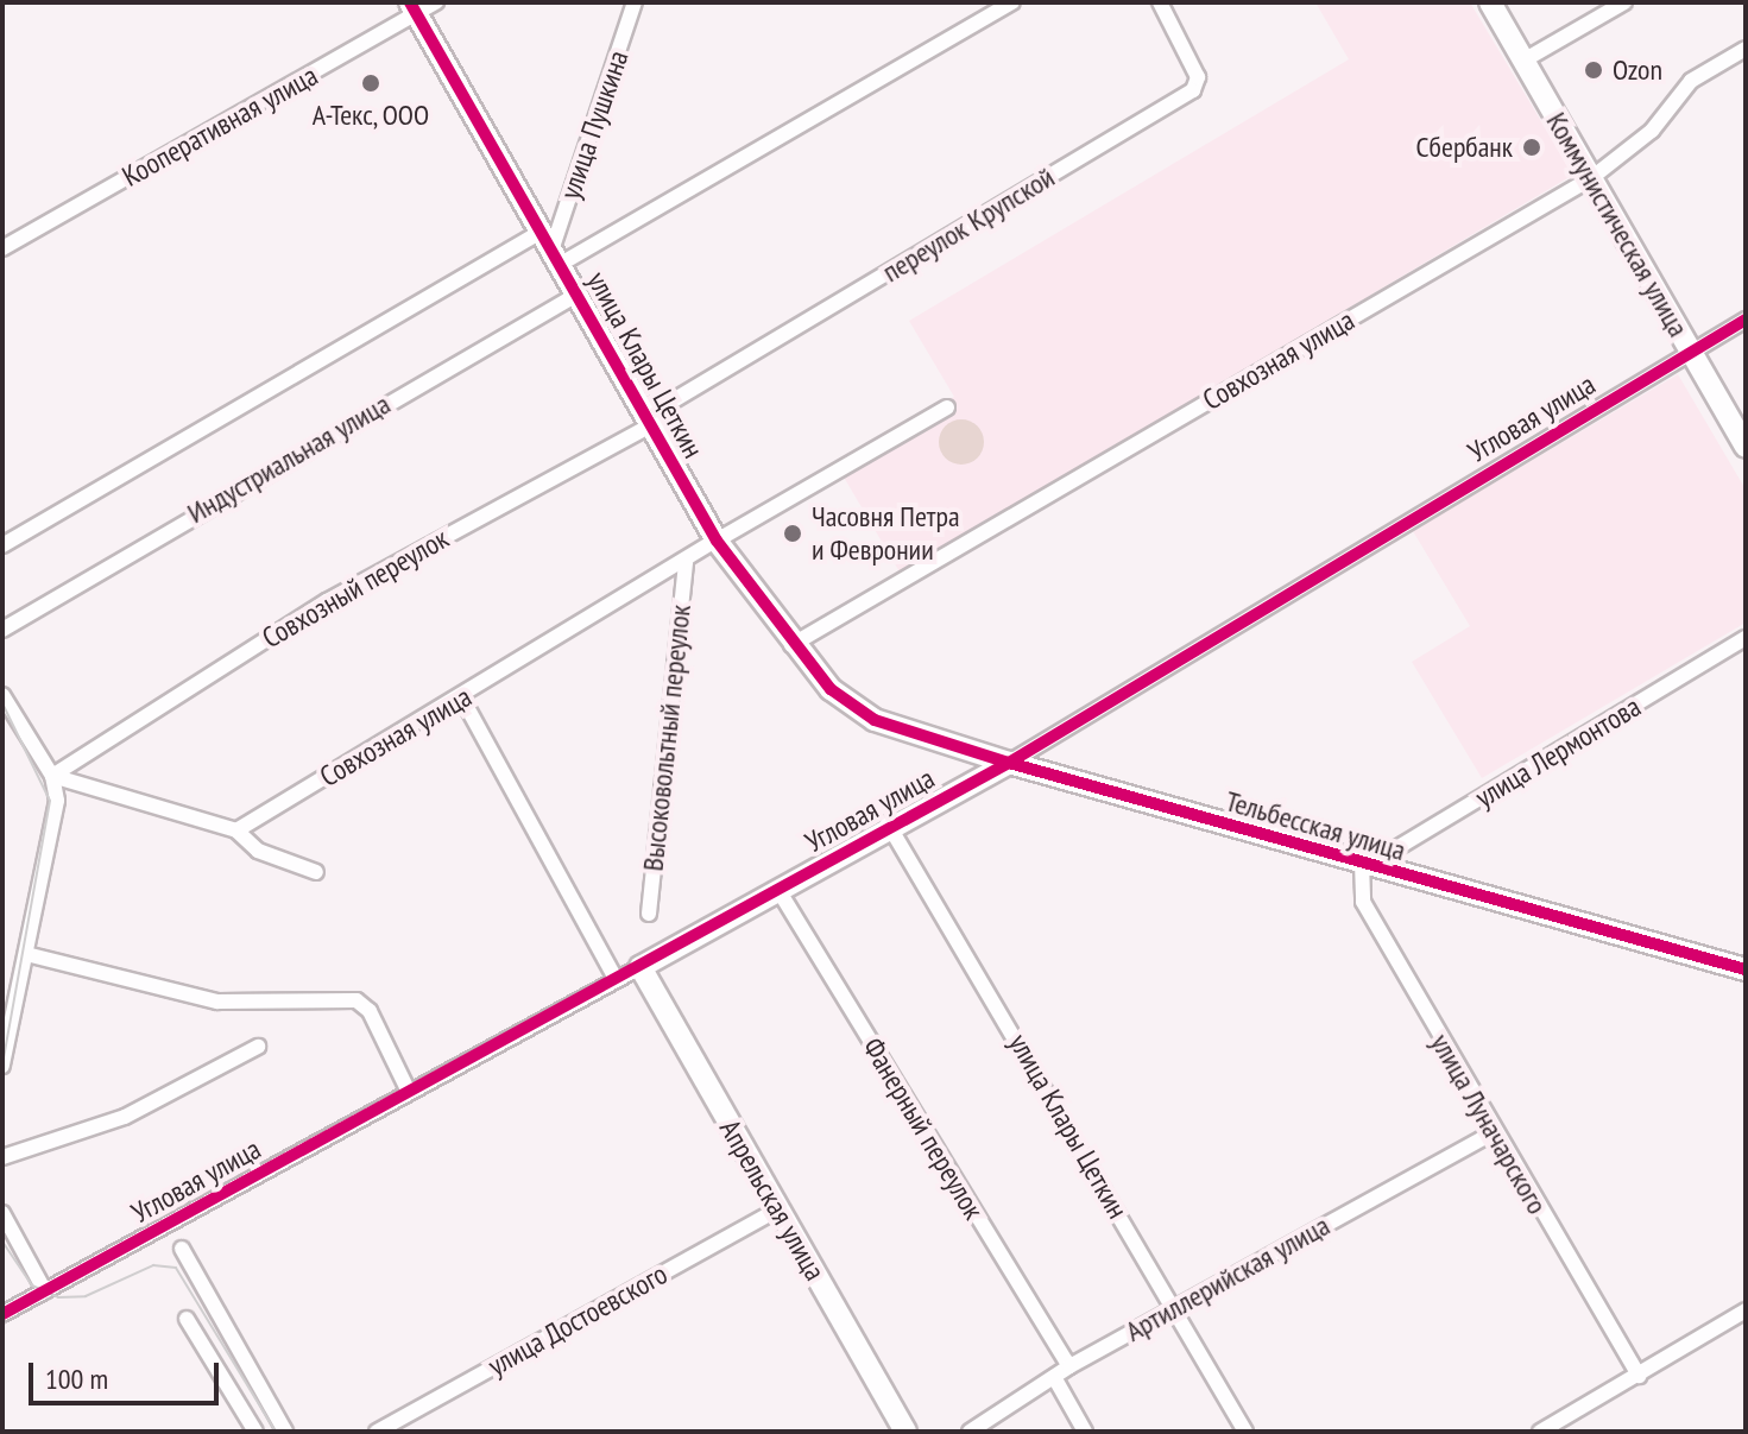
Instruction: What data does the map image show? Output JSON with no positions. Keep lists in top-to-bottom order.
{
  "streets": {
    "street": [
      "улица Пушкина",
      "Кооперативная улица",
      "переулок Крупской",
      "Коммунистическая улица",
      "Совхозная улица",
      "улица Клары Цеткин",
      "Угловая улица",
      "Индустриальная улица",
      "Совхозный переулок",
      "Высоковольтный переулок",
      "улица Лермонтова",
      "Тельбесская улица",
      "улица Луначарского",
      "Фанерный переулок",
      "Апрельская улица",
      "Артиллерийская улица",
      "улица Достоевского"
    ]
  },
  "crossings": [
    ["улица Пушкина", "улица Клары Цеткин"],
    ["Кооперативная улица", "улица Клары Цеткин"],
    ["переулок Крупской", "улица Клары Цеткин"],
    ["переулок Крупской", "Совхозный переулок"],
    ["Коммунистическая улица", "Совхозная улица"],
    ["Коммунистическая улица", "Угловая улица"],
    ["Совхозная улица", "улица Клары Цеткин"],
    ["Совхозная улица", "Высоковольтный переулок"],
    ["улица Клары Цеткин", "Угловая улица"],
    ["улица Клары Цеткин", "Индустриальная улица"],
    ["улица Клары Цеткин", "Совхозный переулок"],
    ["улица Клары Цеткин", "Тельбесская улица"],
    ["улица Клары Цеткин", "Артиллерийская улица"],
    ["Угловая улица", "Тельбесская улица"],
    ["Угловая улица", "Фанерный переулок"],
    ["Угловая улица", "Апрельская улица"],
    ["улица Лермонтова", "Тельбесская улица"],
    ["улица Лермонтова", "улица Луначарского"],
    ["Тельбесская улица", "улица Луначарского"],
    ["улица Луначарского", "Артиллерийская улица"],
    ["Фанерный переулок", "Артиллерийская улица"],
    ["Апрельская улица", "улица Достоевского"]
  ],
  "places": [
    "Ozon",
    "А-Текс, ООО",
    "Сбербанк",
    "Часовня Петра и Февронии"
  ],
  "scale_bar": "100 m"
}
